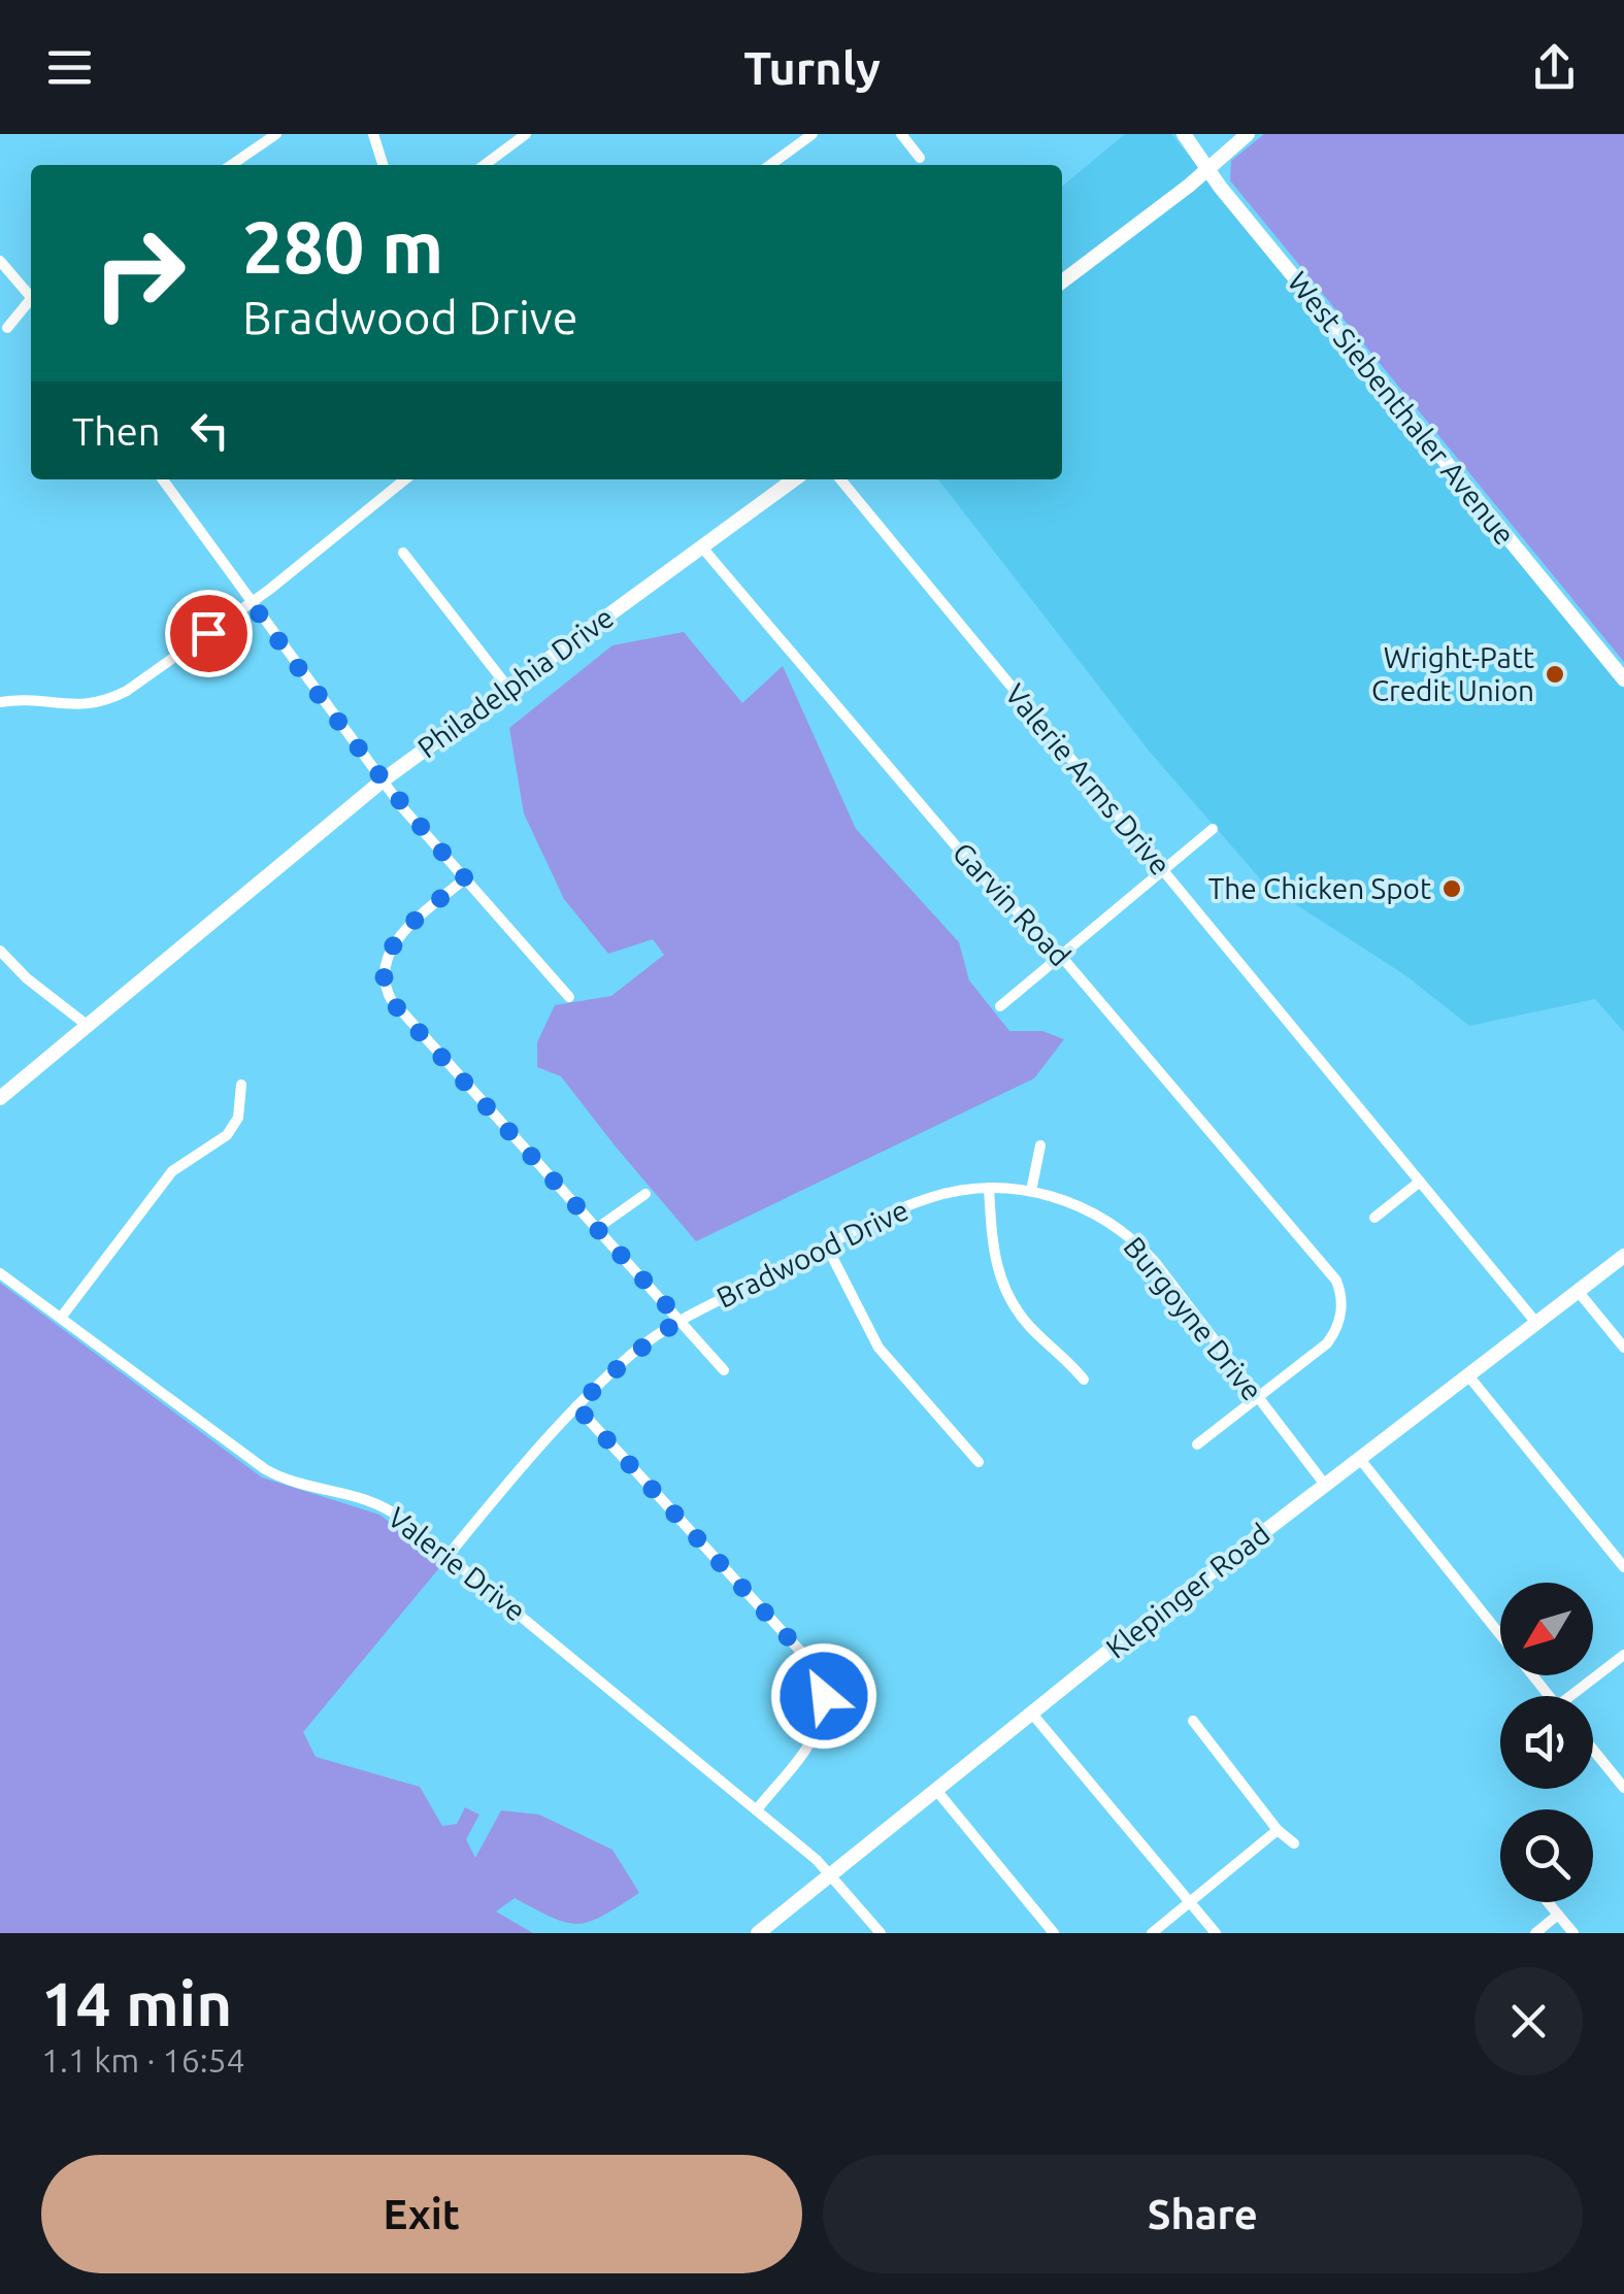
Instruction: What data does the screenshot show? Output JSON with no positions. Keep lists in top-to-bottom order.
{
  "streets": {
    "main road": ["West Siebenthaler Avenue", "Philadelphia Drive", "Klepinger Road"],
    "street": [
      "Valerie Arms Drive",
      "Garvin Road",
      "Bradwood Drive",
      "Burgoyne Drive",
      "Valerie Drive"
    ]
  },
  "crossings": [
    ["Philadelphia Drive", "Garvin Road"],
    ["Valerie Arms Drive", "Klepinger Road"],
    ["Garvin Road", "Burgoyne Drive"],
    ["Bradwood Drive", "Burgoyne Drive"],
    ["Bradwood Drive", "Valerie Drive"],
    ["Burgoyne Drive", "Klepinger Road"],
    ["Valerie Drive", "Klepinger Road"]
  ],
  "places": ["Wright-Patt Credit Union", "The Chicken Spot"],
  "north": "bottom left",
  "page": {
    "header": "Turnly",
    "turn": ["280 m", "Bradwood Drive"],
    "then": "Then",
    "heading": ["14 min", "1.1 km · 16:54"],
    "buttons": ["Exit", "Share"]
  }
}
